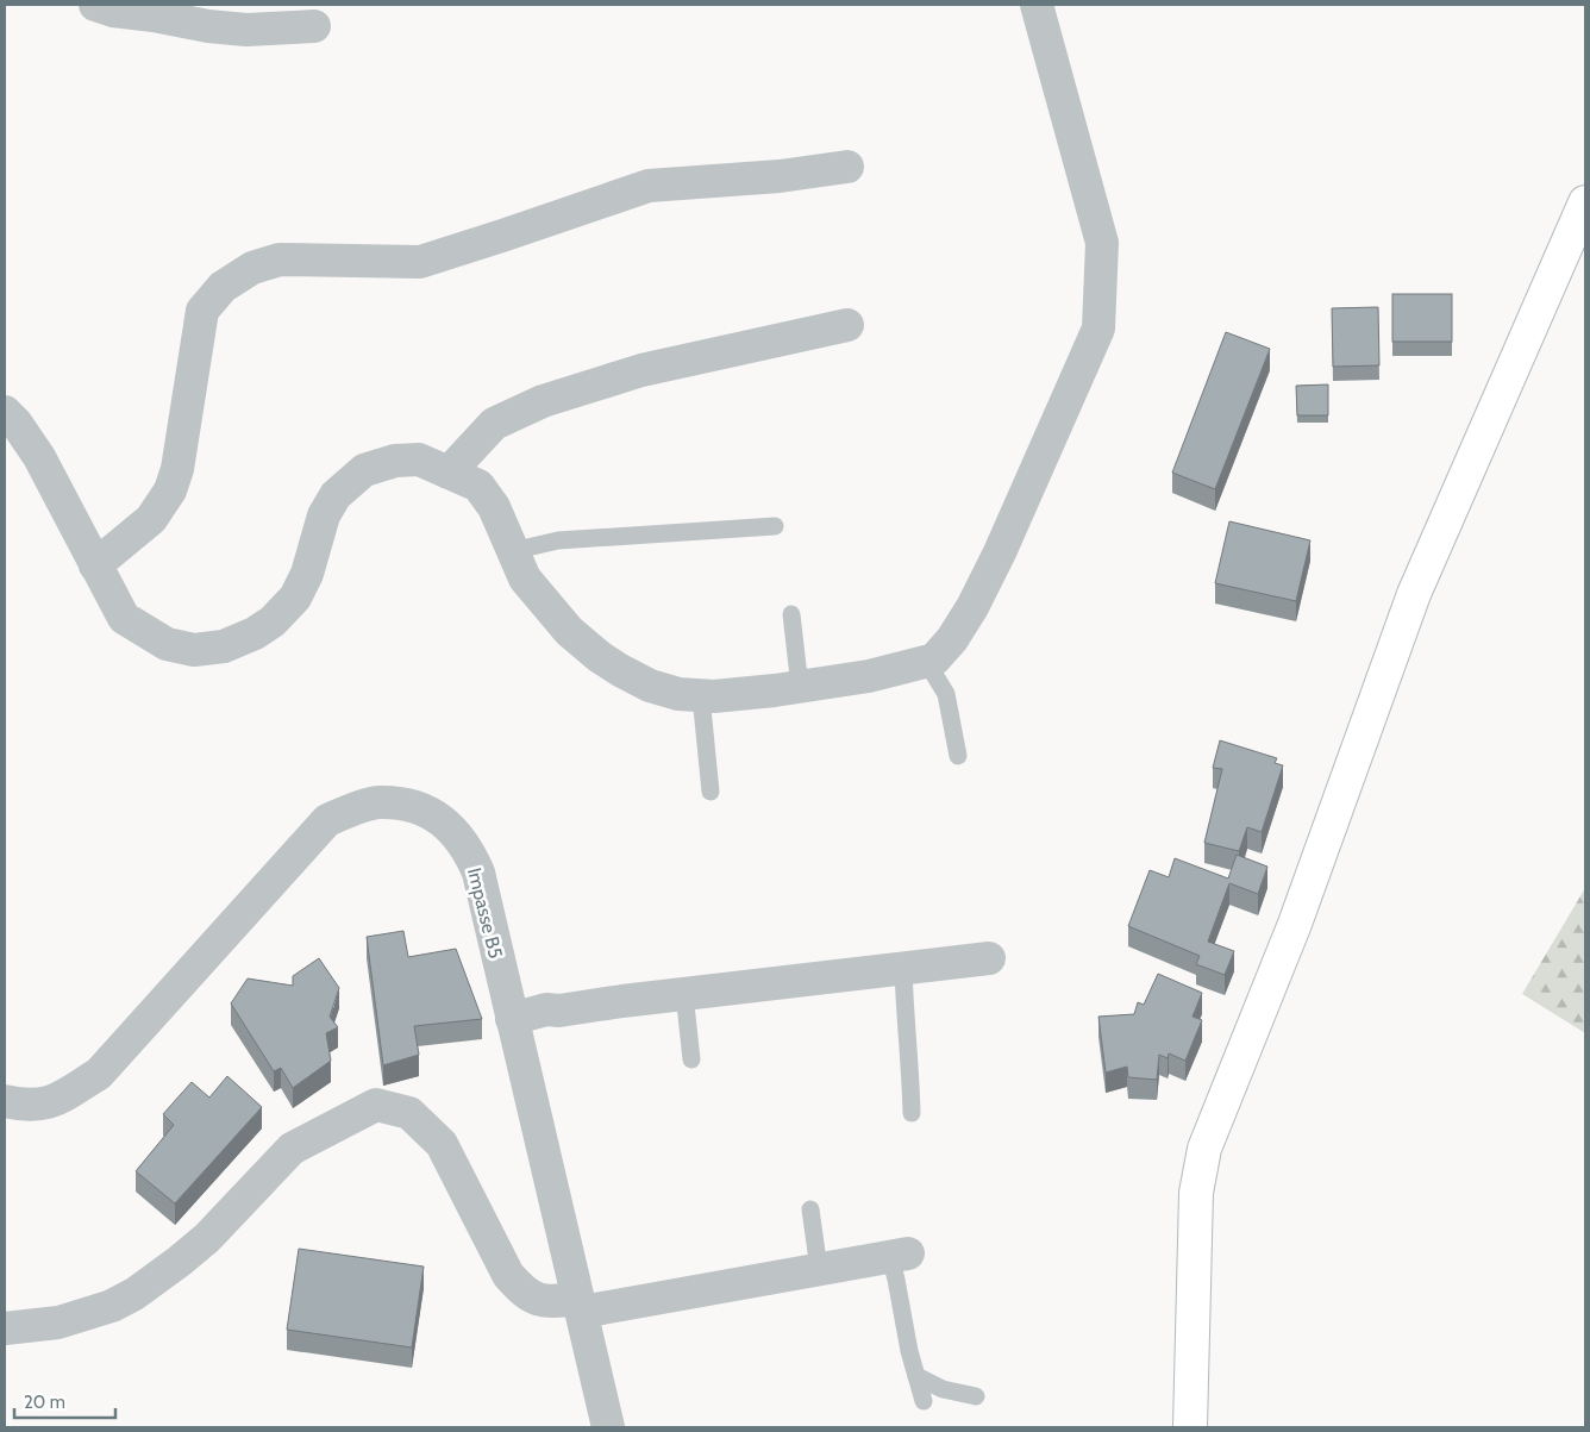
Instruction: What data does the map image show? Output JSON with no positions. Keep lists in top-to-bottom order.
{
  "streets": {
    "street": ["Impasse B5"]
  },
  "scale_bar": "20 m"
}
